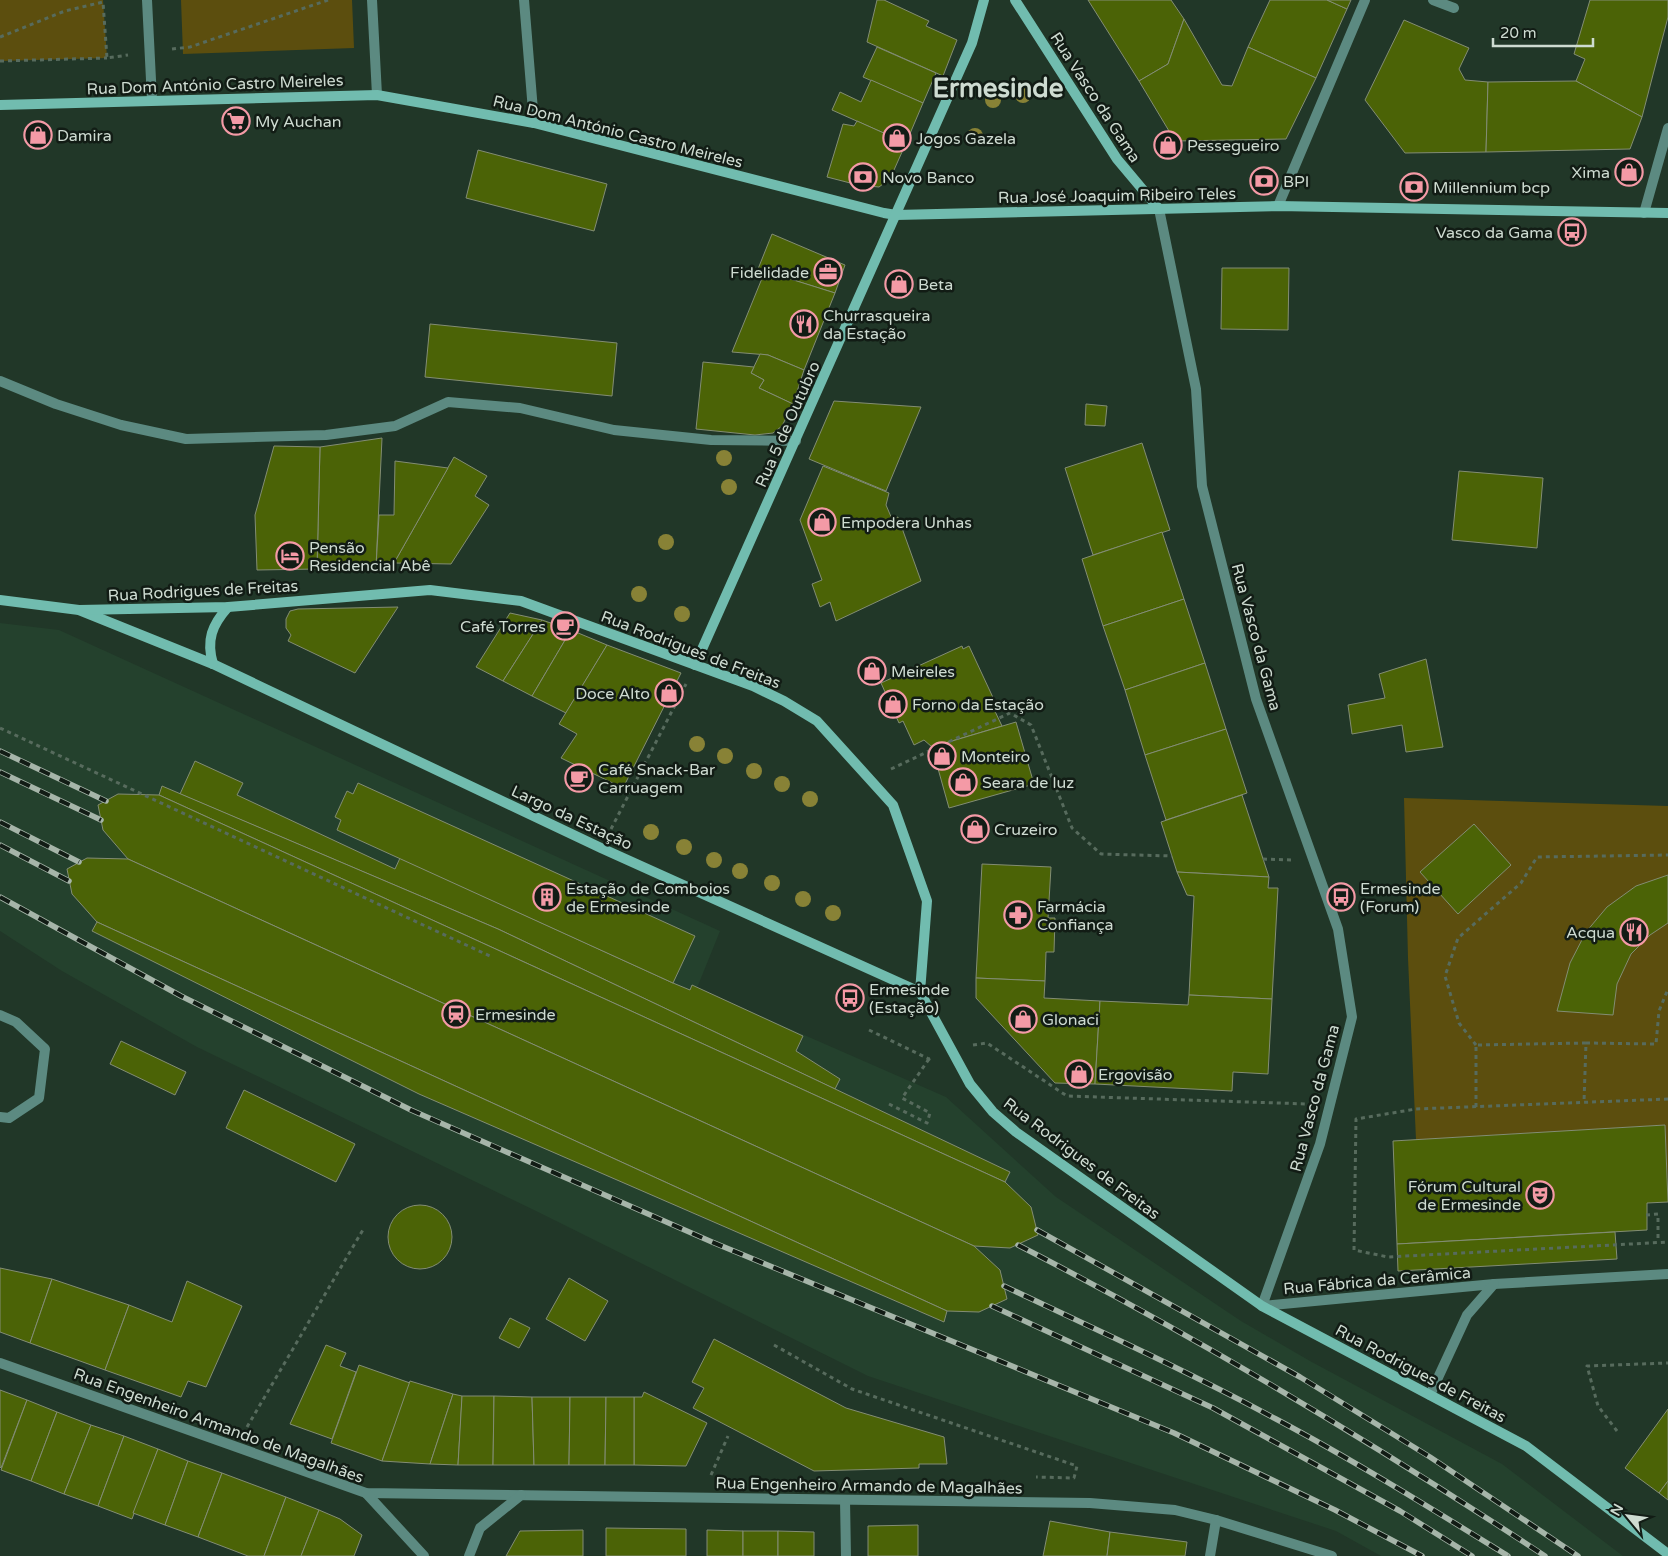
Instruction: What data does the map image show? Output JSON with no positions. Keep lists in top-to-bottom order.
{
  "streets": {
    "main road": [
      "Rua Dom António Castro Meireles",
      "Rua Vasco da Gama",
      "Rua José Joaquim Ribeiro Teles",
      "Rua 5 de Outubro",
      "Rua Rodrigues de Freitas",
      "Largo da Estação"
    ],
    "street": ["Rua Fábrica da Cerâmica", "Rua Engenheiro Armando de Magalhães"]
  },
  "crossings": [
    ["Rua Dom António Castro Meireles", "Rua José Joaquim Ribeiro Teles"],
    ["Rua Dom António Castro Meireles", "Rua 5 de Outubro"],
    ["Rua Vasco da Gama", "Rua José Joaquim Ribeiro Teles"],
    ["Rua Vasco da Gama", "Rua Rodrigues de Freitas"],
    ["Rua Vasco da Gama", "Rua Fábrica da Cerâmica"],
    ["Rua José Joaquim Ribeiro Teles", "Rua 5 de Outubro"],
    ["Rua 5 de Outubro", "Rua Rodrigues de Freitas"],
    ["Rua Rodrigues de Freitas", "Largo da Estação"],
    ["Rua Rodrigues de Freitas", "Rua Fábrica da Cerâmica"]
  ],
  "districts": ["Ermesinde"],
  "places": {
    "supermarket": ["My Auchan"],
    "shop": [
      "Damira",
      "Jogos Gazela",
      "Pessegueiro",
      "Xima",
      "Beta",
      "Empodera Unhas",
      "Meireles",
      "Doce Alto",
      "Forno da Estação",
      "Monteiro",
      "Seara de luz",
      "Cruzeiro",
      "Glonaci",
      "Ergovisão"
    ],
    "bank": ["Novo Banco", "BPI", "Millennium bcp"],
    "bus stop": ["Vasco da Gama", "Ermesinde (Forum)", "Ermesinde (Estação)"],
    "office": ["Fidelidade"],
    "restaurant": ["Churrasqueira da Estação", "Acqua"],
    "hotel": ["Pensão Residencial Abê"],
    "cafe": ["Café Torres", "Café Snack-Bar Carruagem"],
    "building": ["Estação de Comboios de Ermesinde"],
    "pharmacy": ["Farmácia Confiança"],
    "station": ["Ermesinde"],
    "theatre": ["Fórum Cultural de Ermesinde"]
  },
  "scale_bar": "20 m",
  "north": "top left"
}
